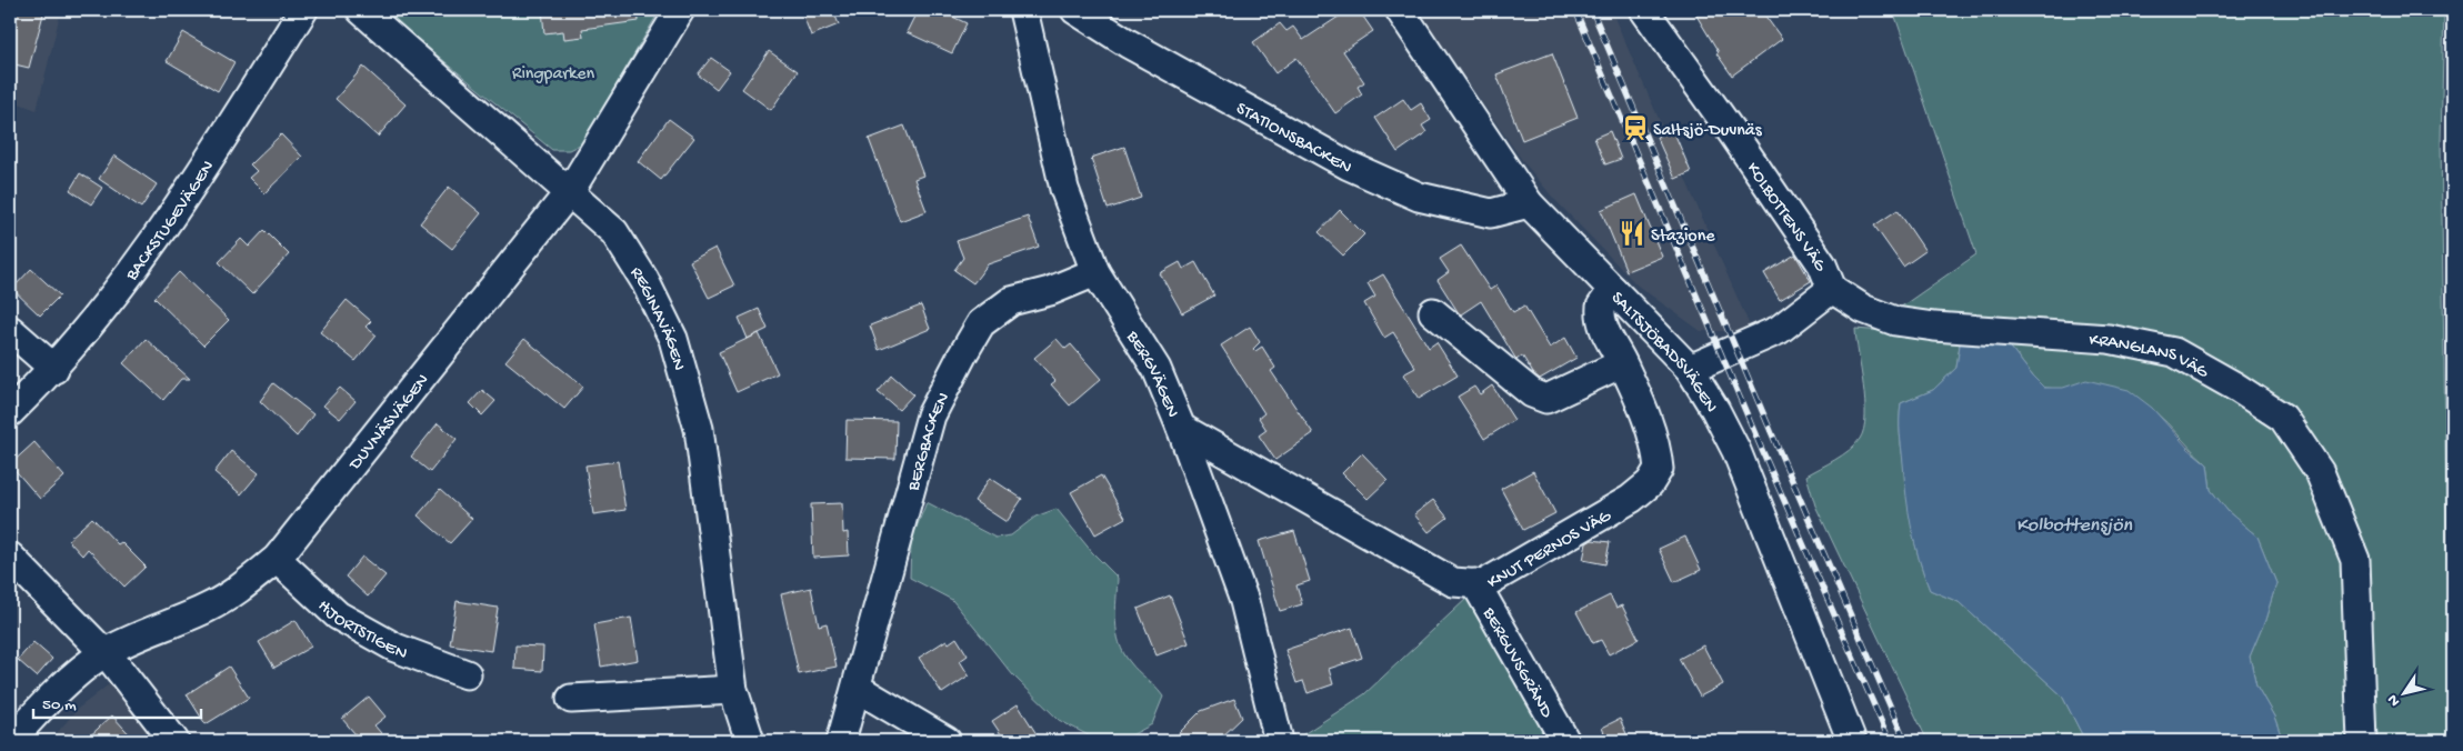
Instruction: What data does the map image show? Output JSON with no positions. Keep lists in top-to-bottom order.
{
  "streets": {
    "street": [
      "STATIONSBACKEN",
      "KOLBOTTENS VÄG",
      "BACKSTUGEVÄGEN",
      "REGINAVÄGEN",
      "SALTSJÖBADSVÄGEN",
      "KRANGLANS VÄG",
      "BERGVÄGEN",
      "DUVNÄSVÄGEN",
      "BERGBACKEN",
      "KNUT PERNOS VÄG",
      "HJORTSTIGEN",
      "BERGUVSGRÄND"
    ]
  },
  "crossings": [
    ["STATIONSBACKEN", "SALTSJÖBADSVÄGEN"],
    ["KOLBOTTENS VÄG", "KRANGLANS VÄG"],
    ["REGINAVÄGEN", "DUVNÄSVÄGEN"],
    ["SALTSJÖBADSVÄGEN", "KNUT PERNOS VÄG"],
    ["BERGVÄGEN", "BERGBACKEN"],
    ["BERGVÄGEN", "KNUT PERNOS VÄG"],
    ["DUVNÄSVÄGEN", "HJORTSTIGEN"],
    ["KNUT PERNOS VÄG", "BERGUVSGRÄND"]
  ],
  "water": ["Kolbottensjön"],
  "parks": ["Ringparken"],
  "places": {
    "station": ["Saltsjö-Duvnäs"],
    "restaurant": ["Stazione"]
  },
  "scale_bar": "50 m",
  "north": "bottom left"
}
